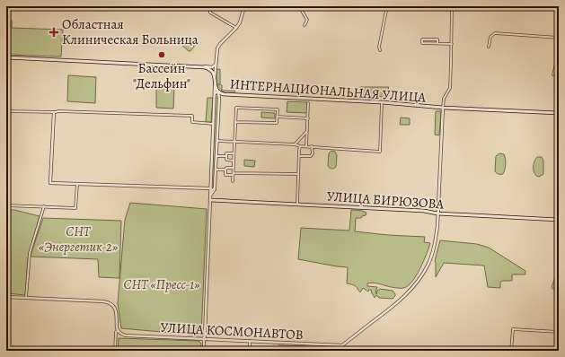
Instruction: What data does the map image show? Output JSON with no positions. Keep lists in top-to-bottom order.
{
  "streets": {
    "main road": ["ИНТЕРНАЦИОНАЛЬНАЯ УЛИЦА", "УЛИЦА БИРЮЗОВА"],
    "street": ["УЛИЦА КОСМОНАВТОВ"]
  },
  "parks": ["СНТ «Энергетик-2»", "СНТ «Пресс-1»"],
  "places": {
    "health": ["Областная Клиническая Больница"],
    "other": ["Бассейн \"Дельфин\""]
  }
}
